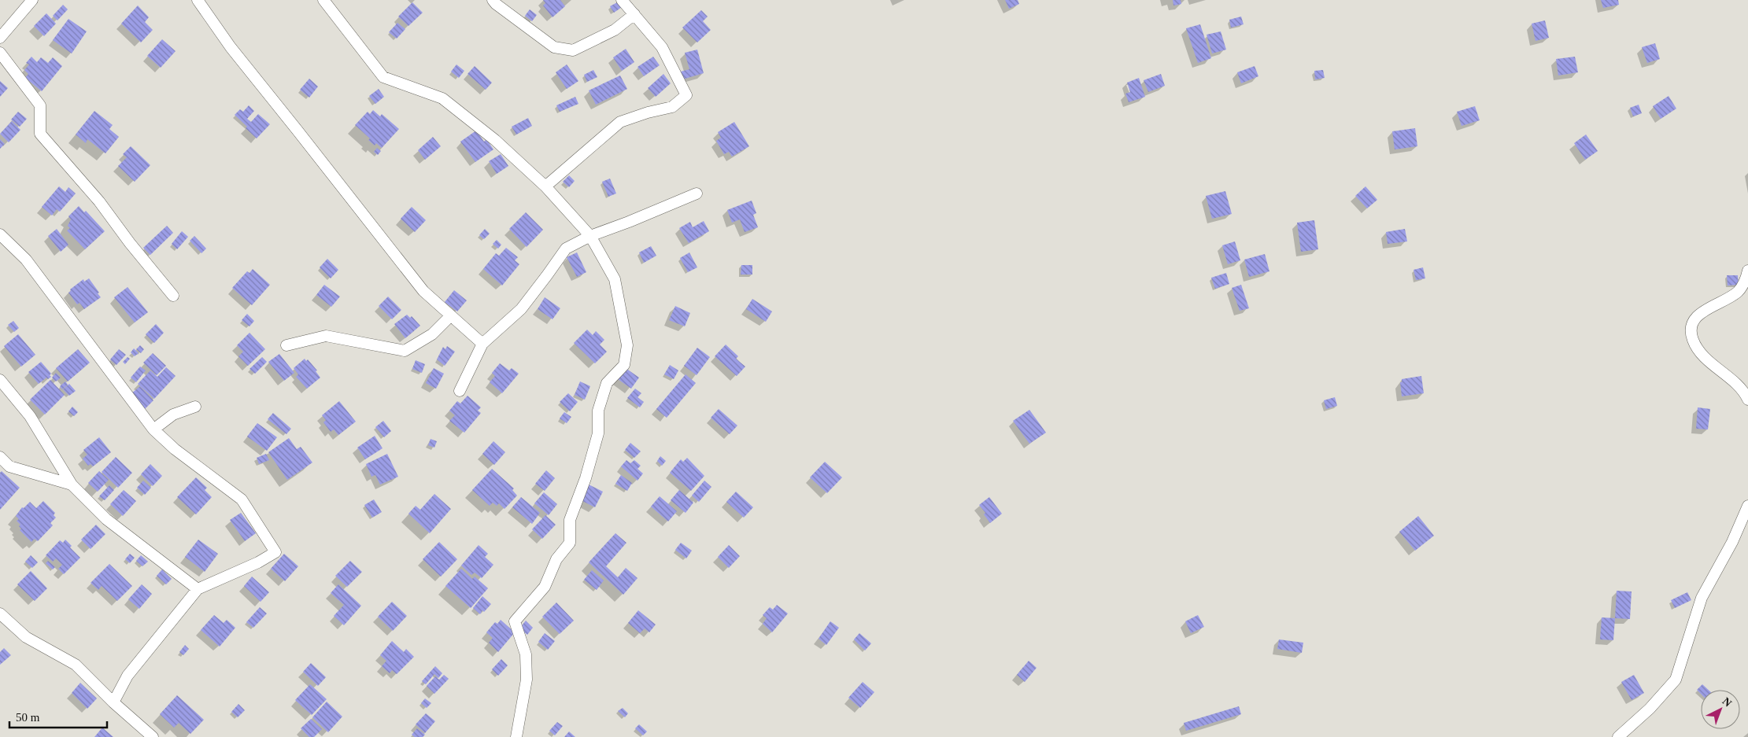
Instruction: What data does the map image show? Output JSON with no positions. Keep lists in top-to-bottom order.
{
  "scale_bar": "50 m",
  "north": "top right"
}
